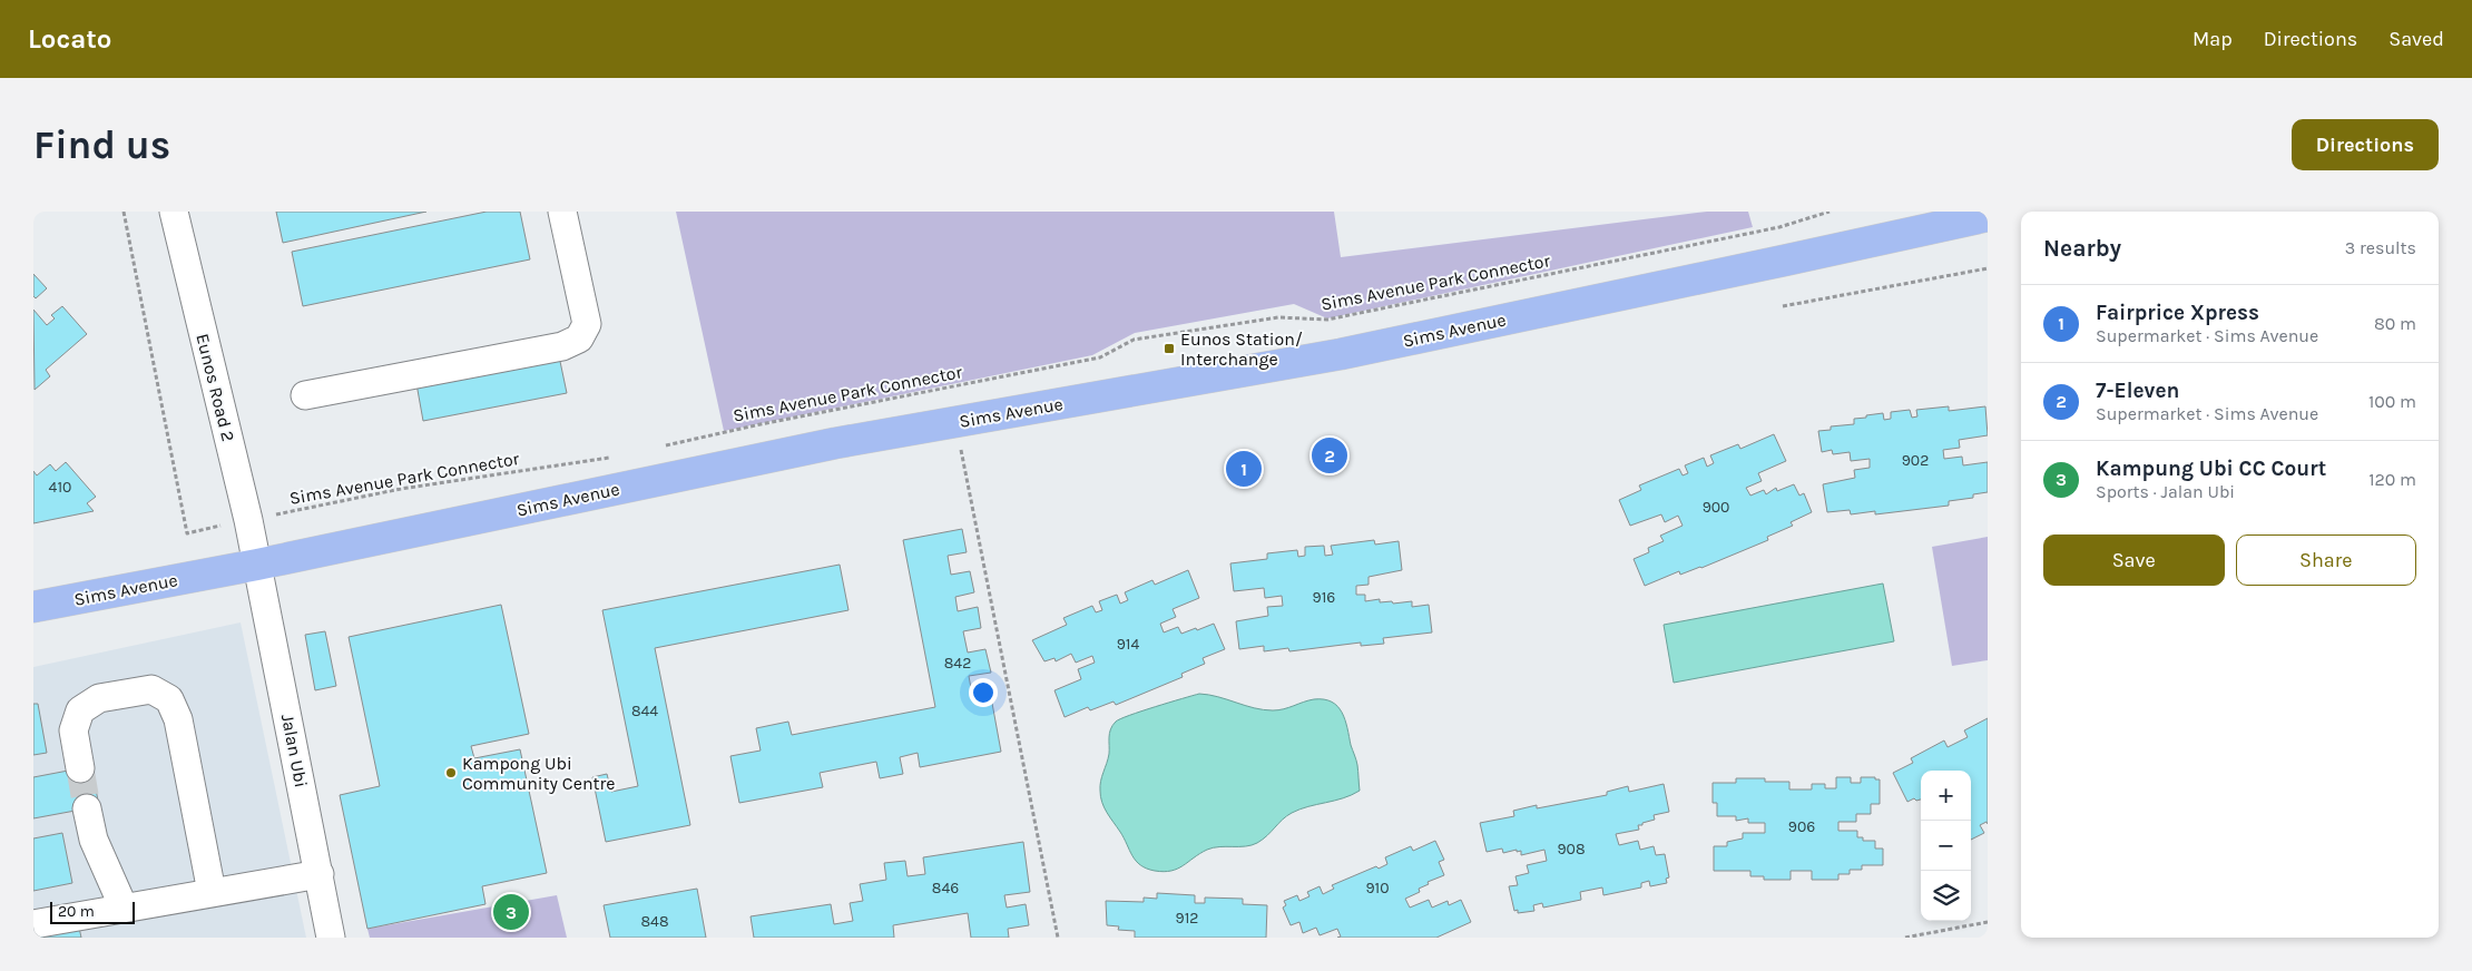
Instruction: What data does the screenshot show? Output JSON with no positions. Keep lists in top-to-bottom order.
{
  "streets": {
    "main road": ["Sims Avenue"],
    "street": ["Eunos Road 2", "Jalan Ubi"],
    "path": ["Sims Avenue Park Connector"]
  },
  "crossings": [
    ["Sims Avenue Park Connector", "Eunos Road 2"],
    ["Sims Avenue", "Eunos Road 2"],
    ["Sims Avenue", "Jalan Ubi"],
    ["Eunos Road 2", "Jalan Ubi"]
  ],
  "places": {
    "transit": ["Eunos Station/ Interchange"],
    "other": ["Kampong Ubi Community Centre"]
  },
  "house_numbers": [
    "902",
    "410",
    "900",
    "916",
    "914",
    "842",
    "844",
    "906",
    "908",
    "846",
    "910",
    "912",
    "848"
  ],
  "scale_bar": "20 m",
  "page": {
    "header": "Locato",
    "nav": ["Map", "Directions", "Saved"],
    "buttons": [
      "Directions",
      ["Save", "Share"]
    ],
    "title": "Find us",
    "heading": ["Nearby", "3 results"],
    "list": [
      {
        "mark": "1",
        "name": "Fairprice Xpress",
        "note": "Supermarket · Sims Avenue",
        "value": "80 m"
      },
      {
        "mark": "2",
        "name": "7-Eleven",
        "note": "Supermarket · Sims Avenue",
        "value": "100 m"
      },
      {
        "mark": "3",
        "name": "Kampung Ubi CC Court",
        "note": "Sports · Jalan Ubi",
        "value": "120 m"
      }
    ],
    "pins": ["2", "1", "3"],
    "map_buttons": ["+", "−"],
    "scale": "20 m"
  }
}
